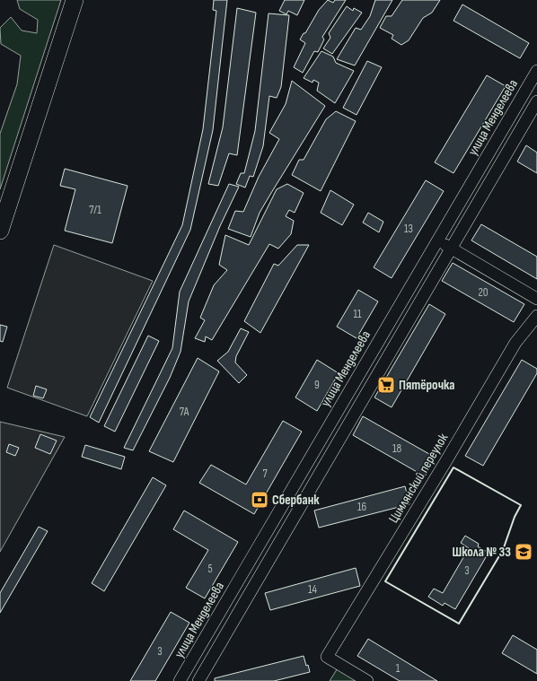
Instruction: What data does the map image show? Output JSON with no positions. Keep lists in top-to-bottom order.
{
  "streets": {
    "street": ["улица Менделеева", "Цимлянский переулок"]
  },
  "places": {
    "supermarket": ["Пятёрочка"],
    "bank": ["Сбербанк"],
    "school or university": ["Школа № 33"]
  },
  "house_numbers": [
    "7/1",
    "13",
    "20",
    "11",
    "9",
    "7А",
    "18",
    "7",
    "16",
    "5",
    "3",
    "14",
    "3",
    "1"
  ]
}
